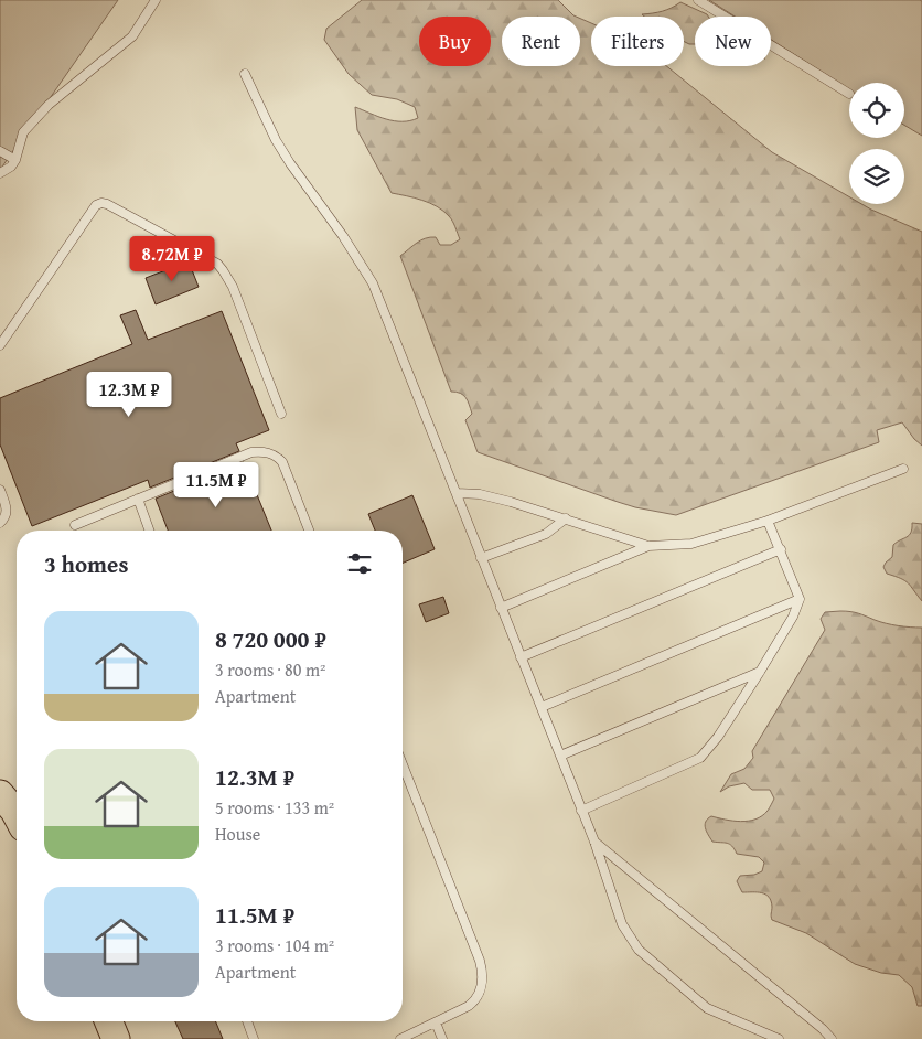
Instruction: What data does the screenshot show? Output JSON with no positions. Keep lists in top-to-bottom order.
{
  "page": {
    "chip": [
      "Buy",
      "Rent",
      "Filters",
      "New"
    ],
    "price": ["8.72M ₽", "12.3M ₽", "11.5M ₽"],
    "heading": "3 homes",
    "list": [
      {
        "name": "8 720 000 ₽",
        "note": "3 rooms · 80 m² · Apartment"
      },
      {
        "name": "12.3M ₽",
        "note": "5 rooms · 133 m² · House"
      },
      {
        "name": "11.5M ₽",
        "note": "3 rooms · 104 m² · Apartment"
      }
    ]
  }
}
